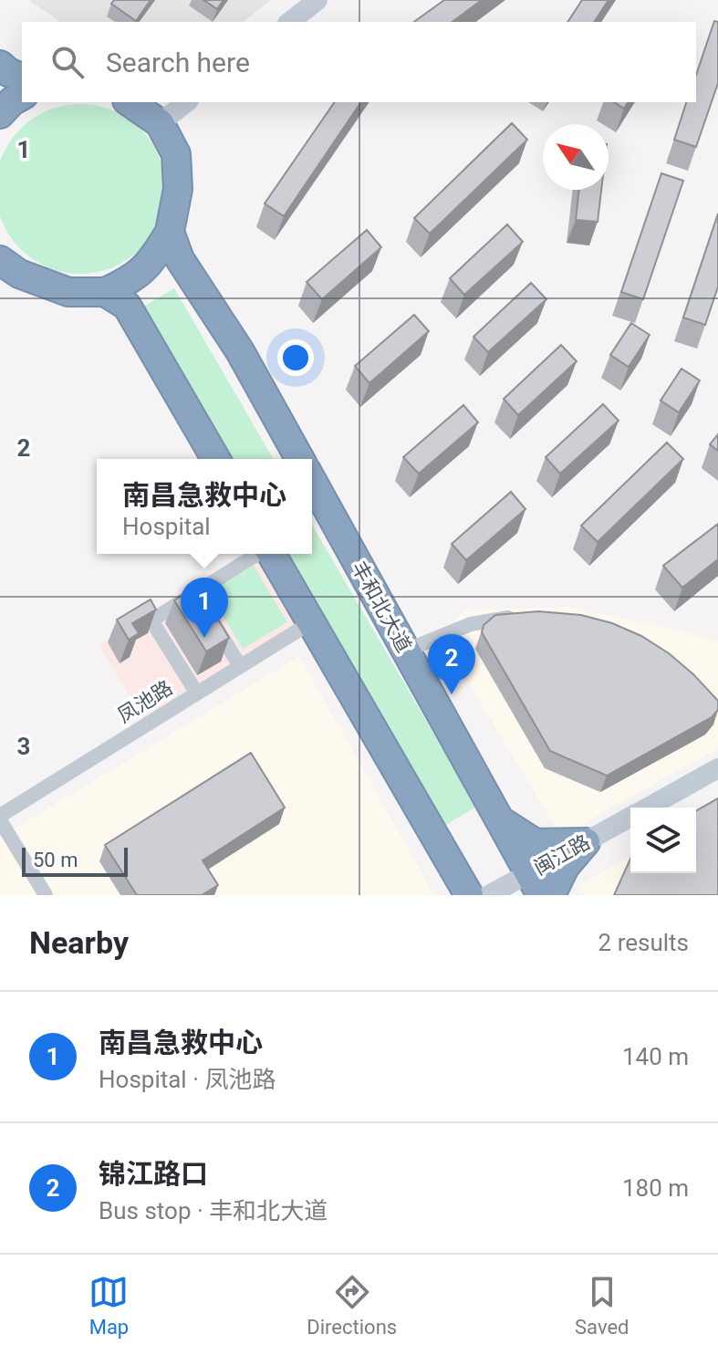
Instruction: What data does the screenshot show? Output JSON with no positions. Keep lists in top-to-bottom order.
{
  "streets": {
    "highway": ["丰和北大道"],
    "street": ["凤池路", "闽江路"]
  },
  "crossings": [
    ["丰和北大道", "闽江路"]
  ],
  "scale_bar": "50 m",
  "north": "top left",
  "page": {
    "search": "Search here",
    "popup": ["南昌急救中心", "Hospital"],
    "pins": ["1", "2"],
    "scale": "50 m",
    "heading": ["Nearby", "2 results"],
    "list": [
      {
        "mark": "1",
        "name": "南昌急救中心",
        "note": "Hospital · 凤池路",
        "value": "140 m"
      },
      {
        "mark": "2",
        "name": "锦江路口",
        "note": "Bus stop · 丰和北大道",
        "value": "180 m"
      }
    ],
    "nav": ["Map", "Directions", "Saved"]
  },
  "grid": {
    "rows": ["1", "2", "3"]
  }
}
